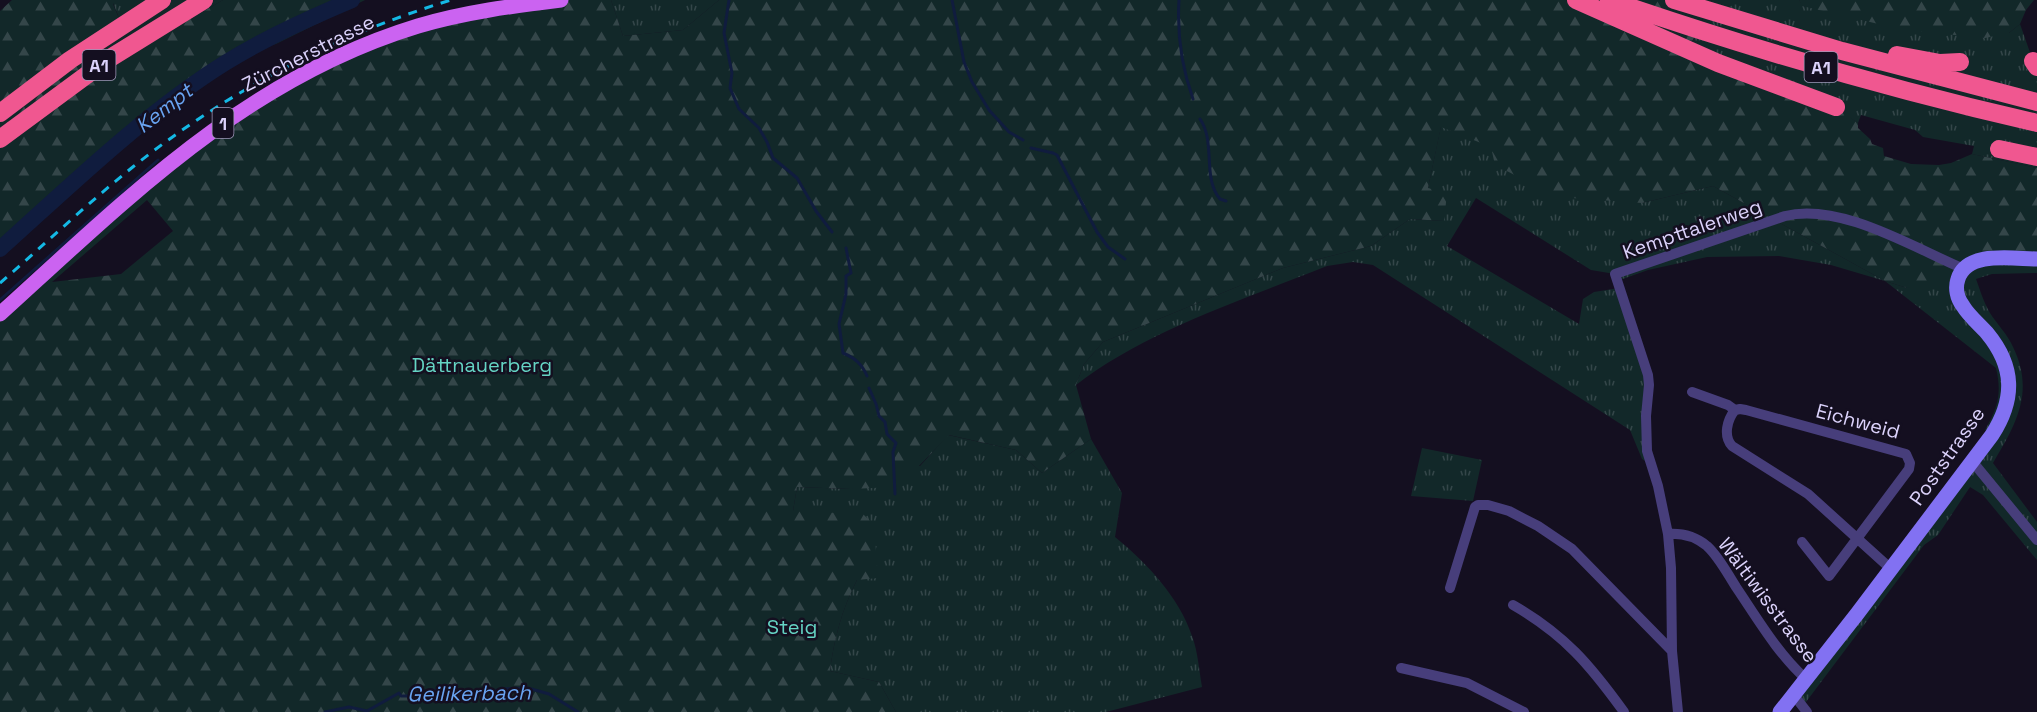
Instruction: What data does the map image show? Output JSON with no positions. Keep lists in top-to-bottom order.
{
  "streets": {
    "highway": ["A1"],
    "main road": ["Zürcherstrasse", "1"],
    "street": [
      "Kempttalerweg",
      "Eichweid",
      "Poststrasse",
      "Wältiwisstrasse"
    ]
  },
  "crossings": [
    ["Kempttalerweg", "Poststrasse"],
    ["Kempttalerweg", "Wältiwisstrasse"],
    ["Poststrasse", "Wältiwisstrasse"]
  ],
  "water": ["Kempt", "Geilikerbach"],
  "parks": ["Dättnauerberg", "Steig"]
}
